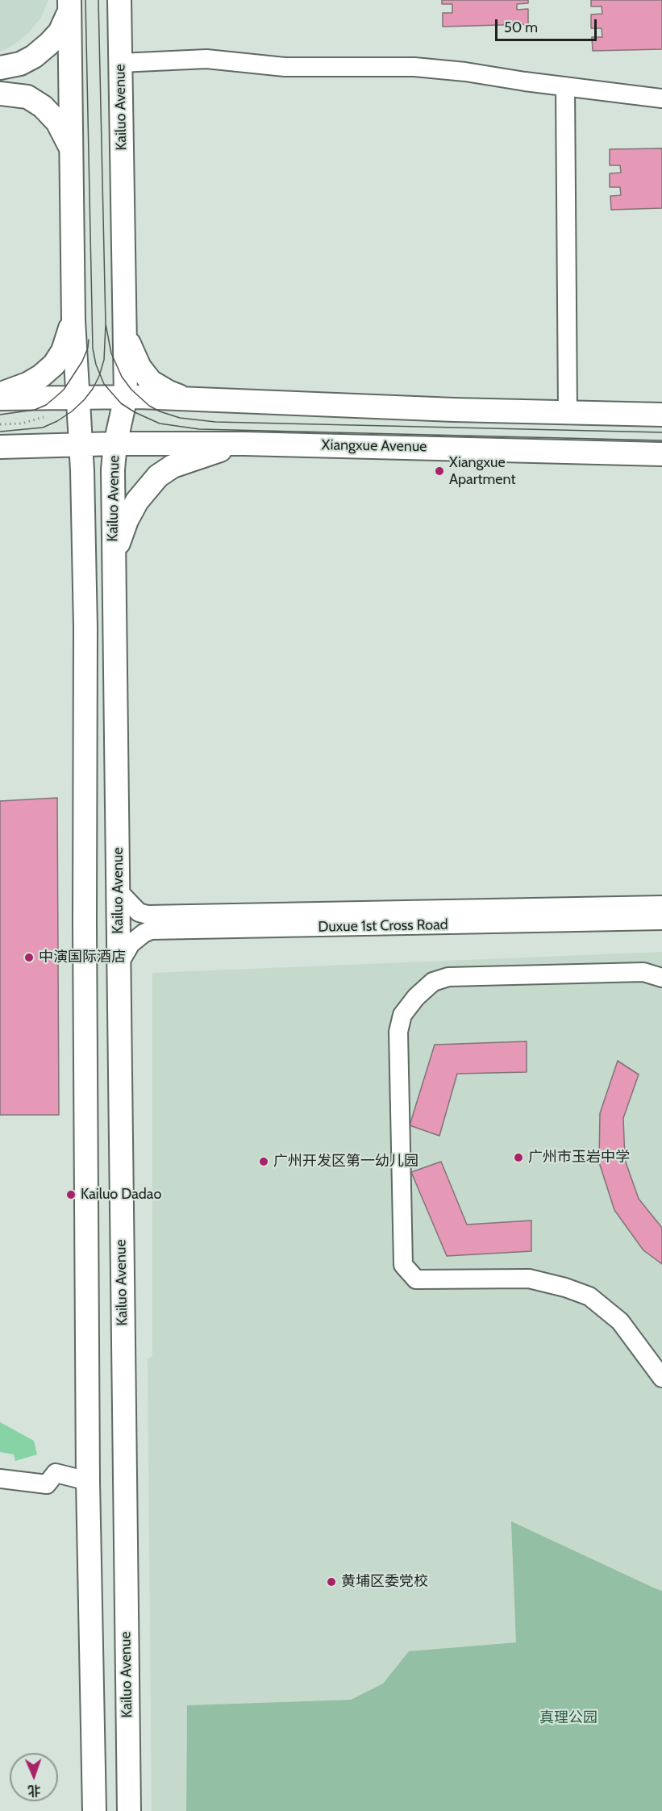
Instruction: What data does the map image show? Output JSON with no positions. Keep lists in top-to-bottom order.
{
  "streets": {
    "main road": ["Kailuo Avenue", "Xiangxue Avenue"],
    "street": ["Duxue 1st Cross Road"]
  },
  "crossings": [
    ["Kailuo Avenue", "Xiangxue Avenue"],
    ["Kailuo Avenue", "Duxue 1st Cross Road"]
  ],
  "parks": ["真理公园"],
  "places": [
    "Xiangxue Apartment",
    "中演国际酒店",
    "广州市玉岩中学",
    "广州开发区第一幼儿园",
    "Kailuo Dadao",
    "黄埔区委党校"
  ],
  "scale_bar": "50 m",
  "north": "bottom"
}
